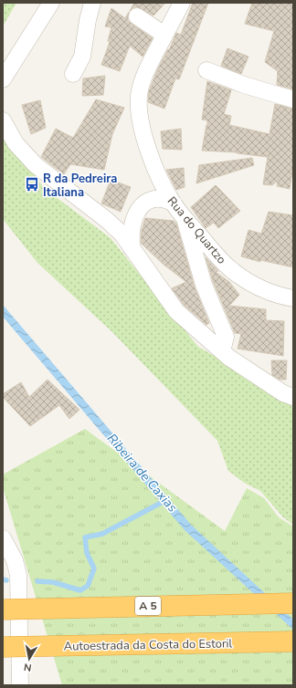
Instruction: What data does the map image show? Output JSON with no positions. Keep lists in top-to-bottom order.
{
  "streets": {
    "highway": ["A 5", "Autoestrada da Costa do Estoril"],
    "street": ["Rua do Quartzo"]
  },
  "water": ["Ribeira de Caxias"],
  "places": {
    "bus stop": ["R da Pedreira Italiana"]
  },
  "north": "bottom"
}
